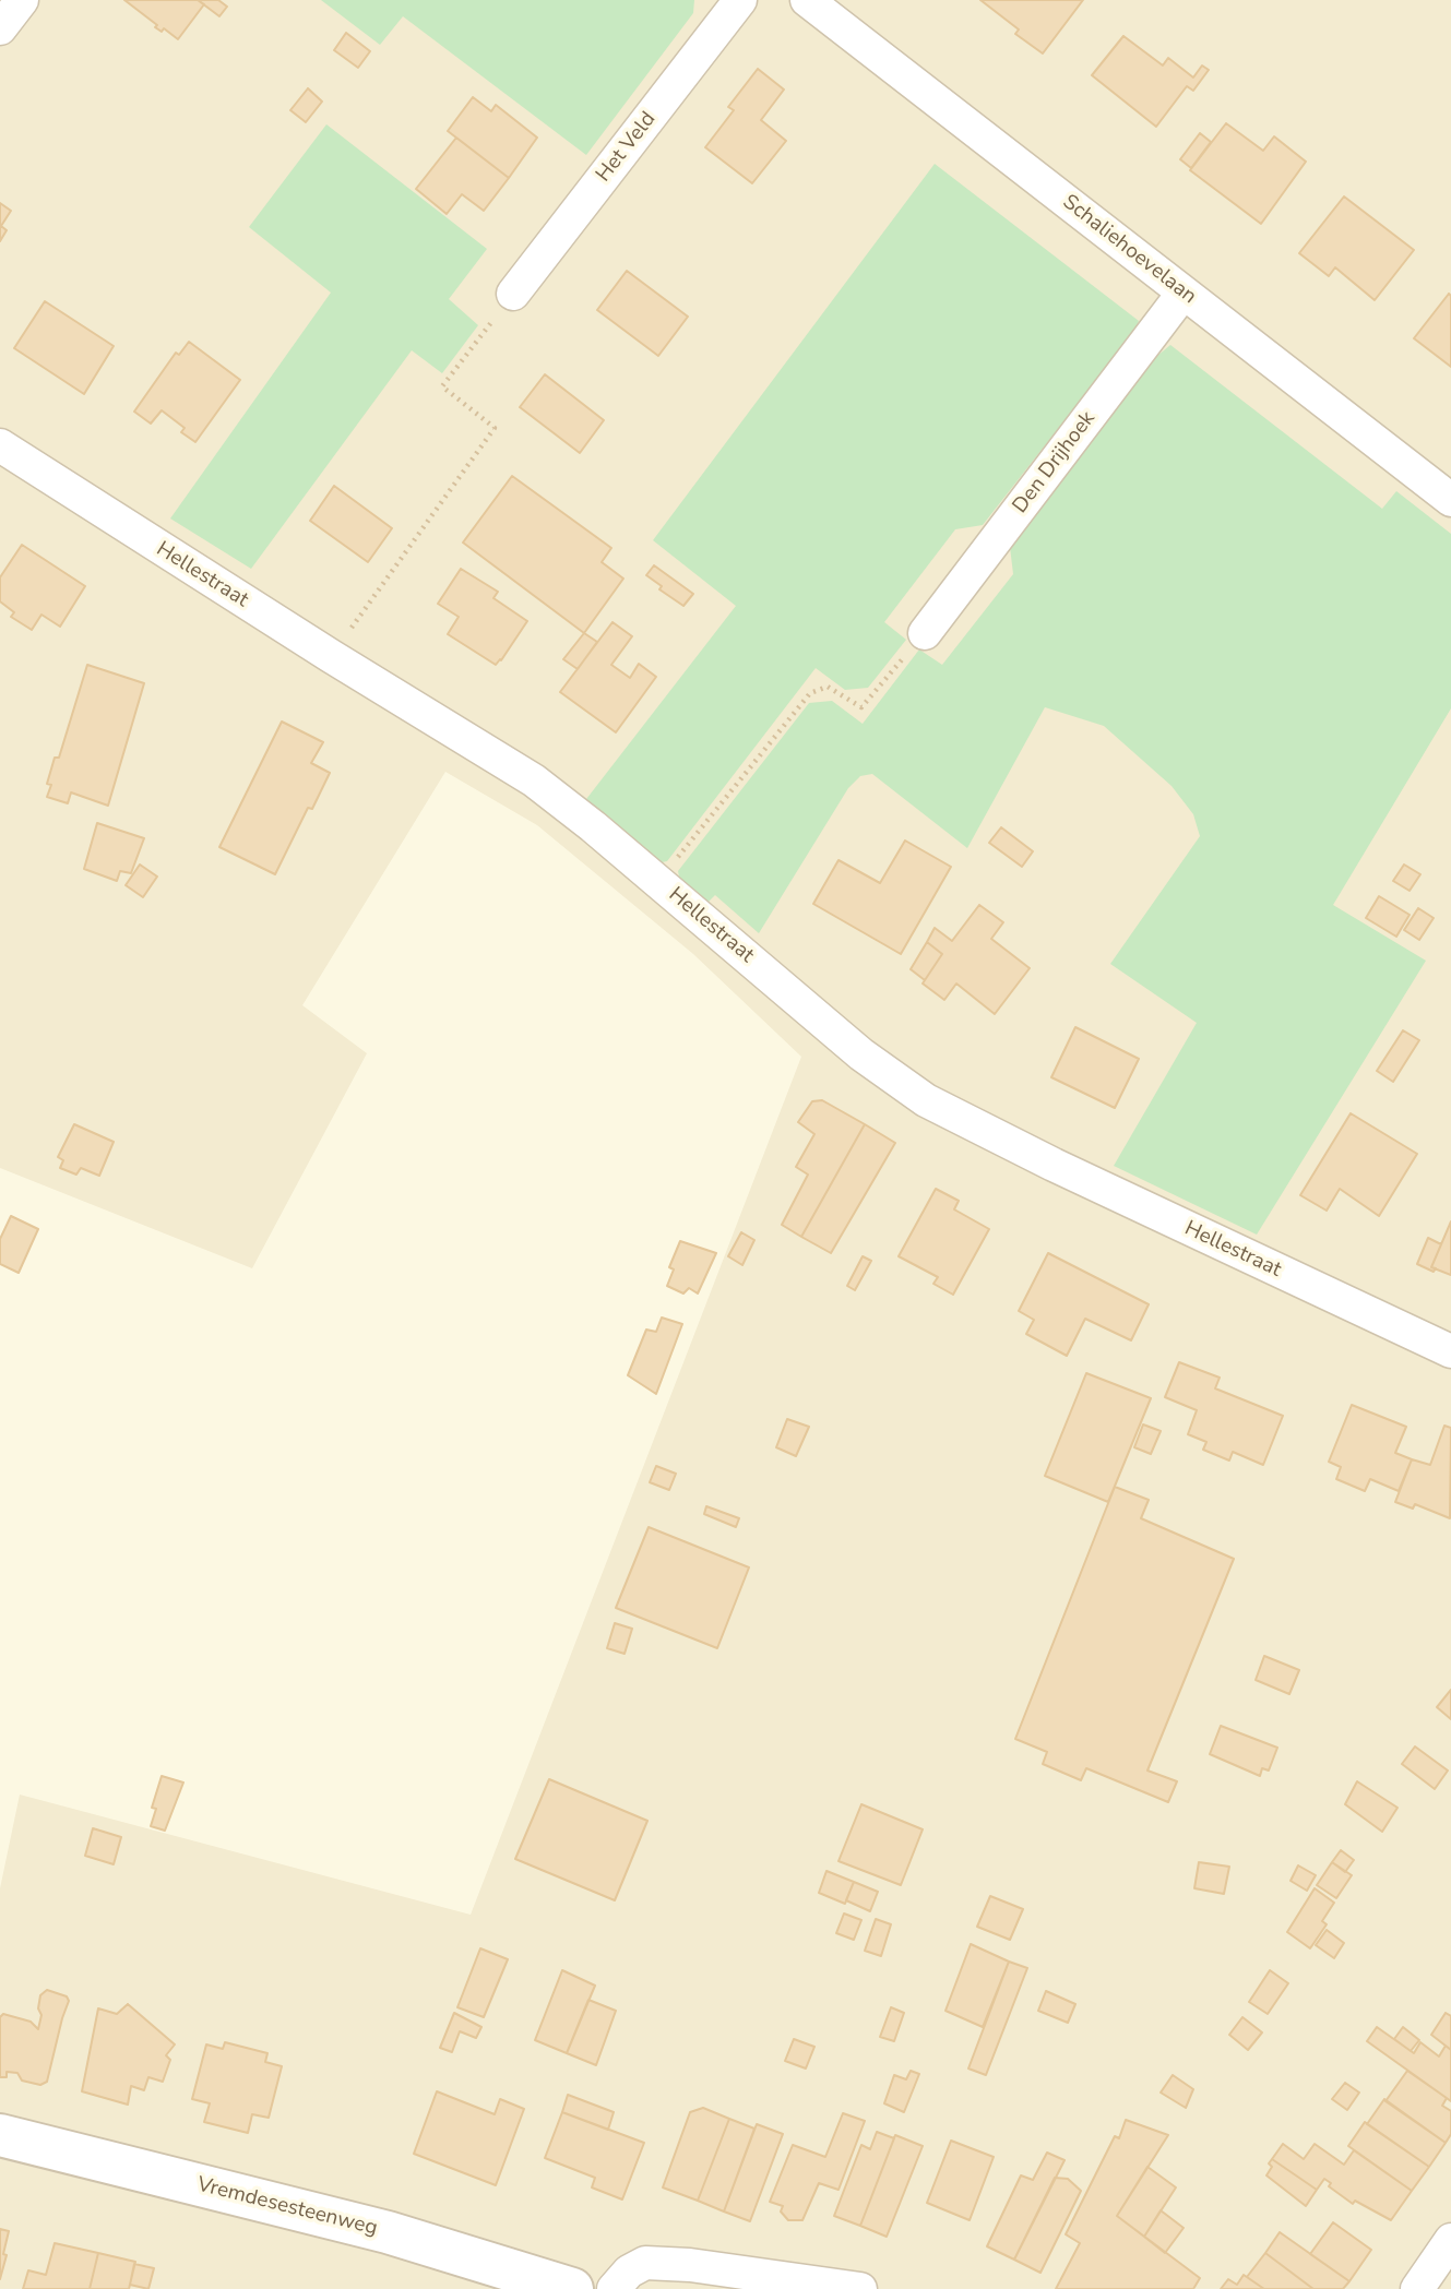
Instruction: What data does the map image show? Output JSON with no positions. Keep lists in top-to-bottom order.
{
  "streets": {
    "street": [
      "Het Veld",
      "Schaliehoevelaan",
      "Den Drijhoek",
      "Hellestraat",
      "Vremdesesteenweg"
    ]
  },
  "crossings": [
    ["Schaliehoevelaan", "Den Drijhoek"]
  ]
}
